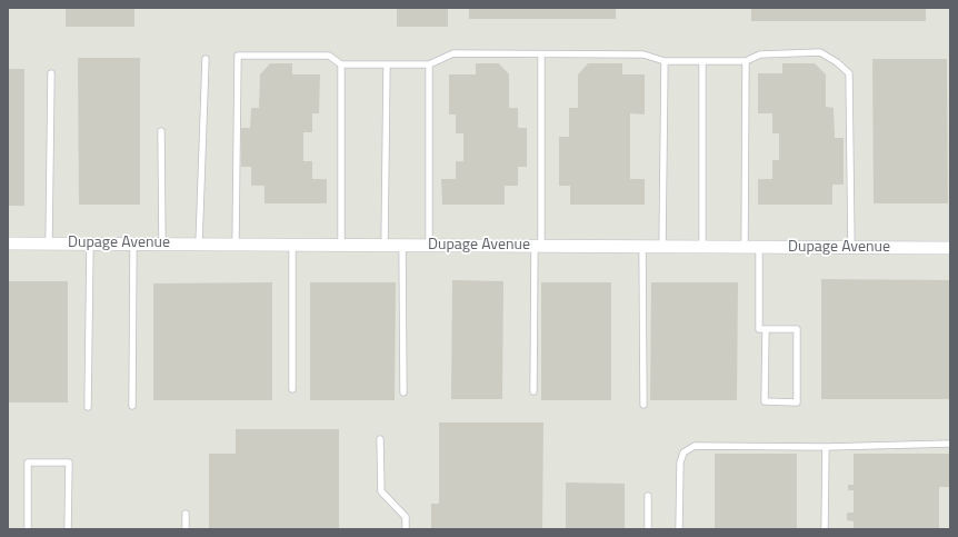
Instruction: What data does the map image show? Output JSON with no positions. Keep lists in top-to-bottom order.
{
  "streets": {
    "street": ["Dupage Avenue"]
  }
}
